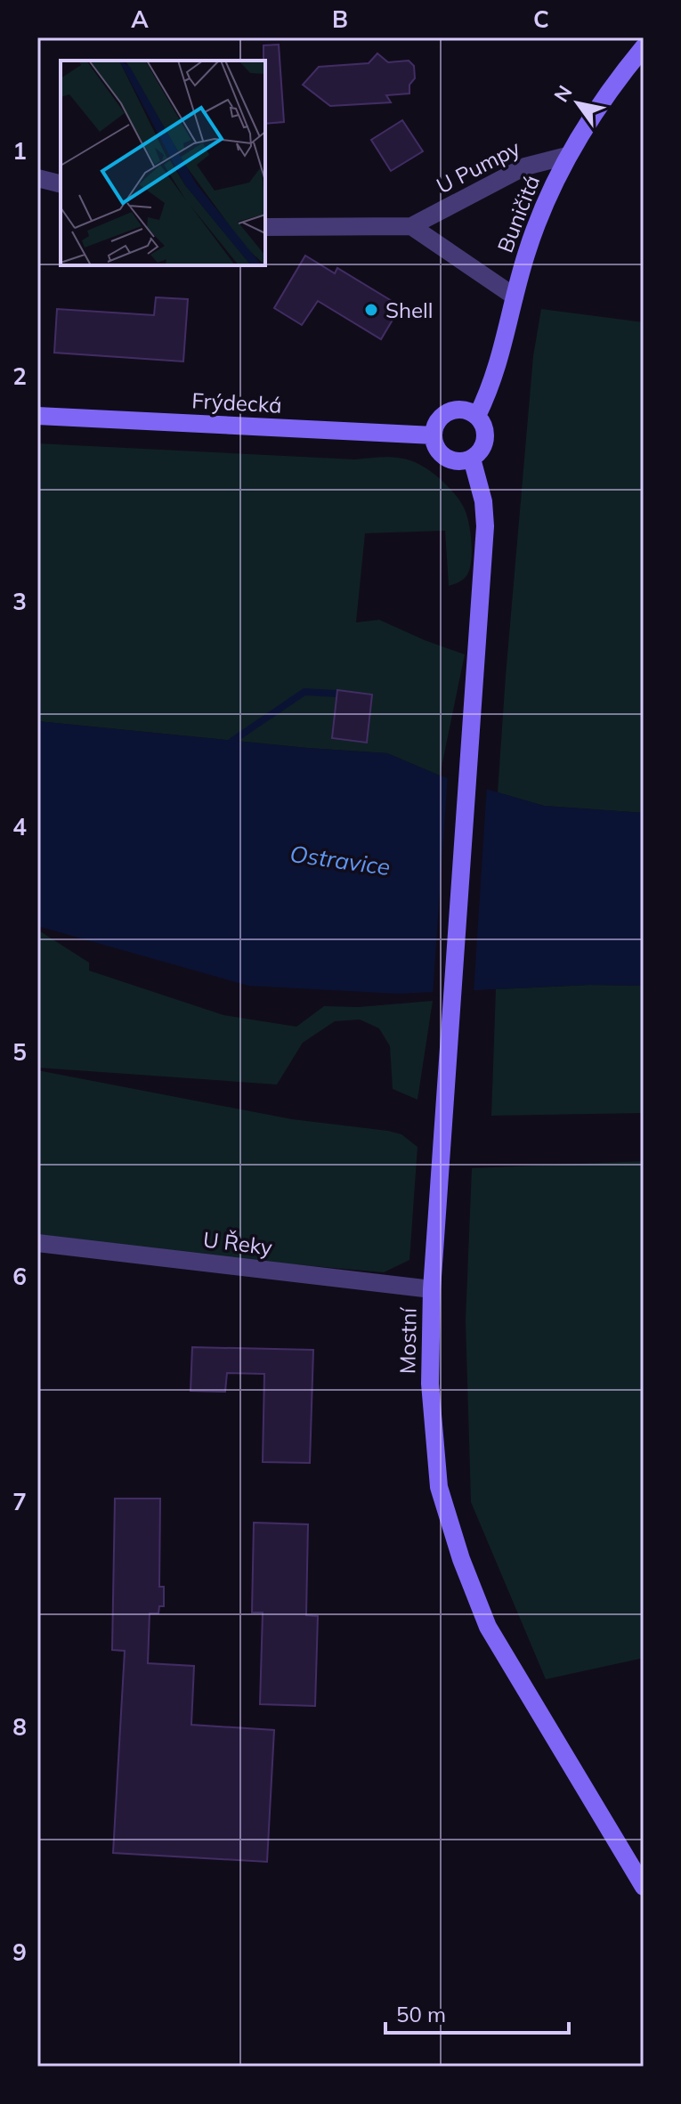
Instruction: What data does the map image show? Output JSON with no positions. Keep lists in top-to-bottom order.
{
  "streets": {
    "main road": ["Buničitá", "Frýdecká", "Mostní"],
    "street": ["U Pumpy", "U Řeky"]
  },
  "crossings": [
    ["U Pumpy", "Buničitá"],
    ["Buničitá", "Frýdecká"],
    ["Buničitá", "Mostní"],
    ["Frýdecká", "Mostní"],
    ["U Řeky", "Mostní"]
  ],
  "water": ["Ostravice"],
  "places": ["Shell"],
  "scale_bar": "50 m",
  "north": "top left",
  "grid": {
    "columns": ["A", "B", "C"],
    "rows": [
      "1",
      "2",
      "3",
      "4",
      "5",
      "6",
      "7",
      "8",
      "9"
    ]
  }
}
